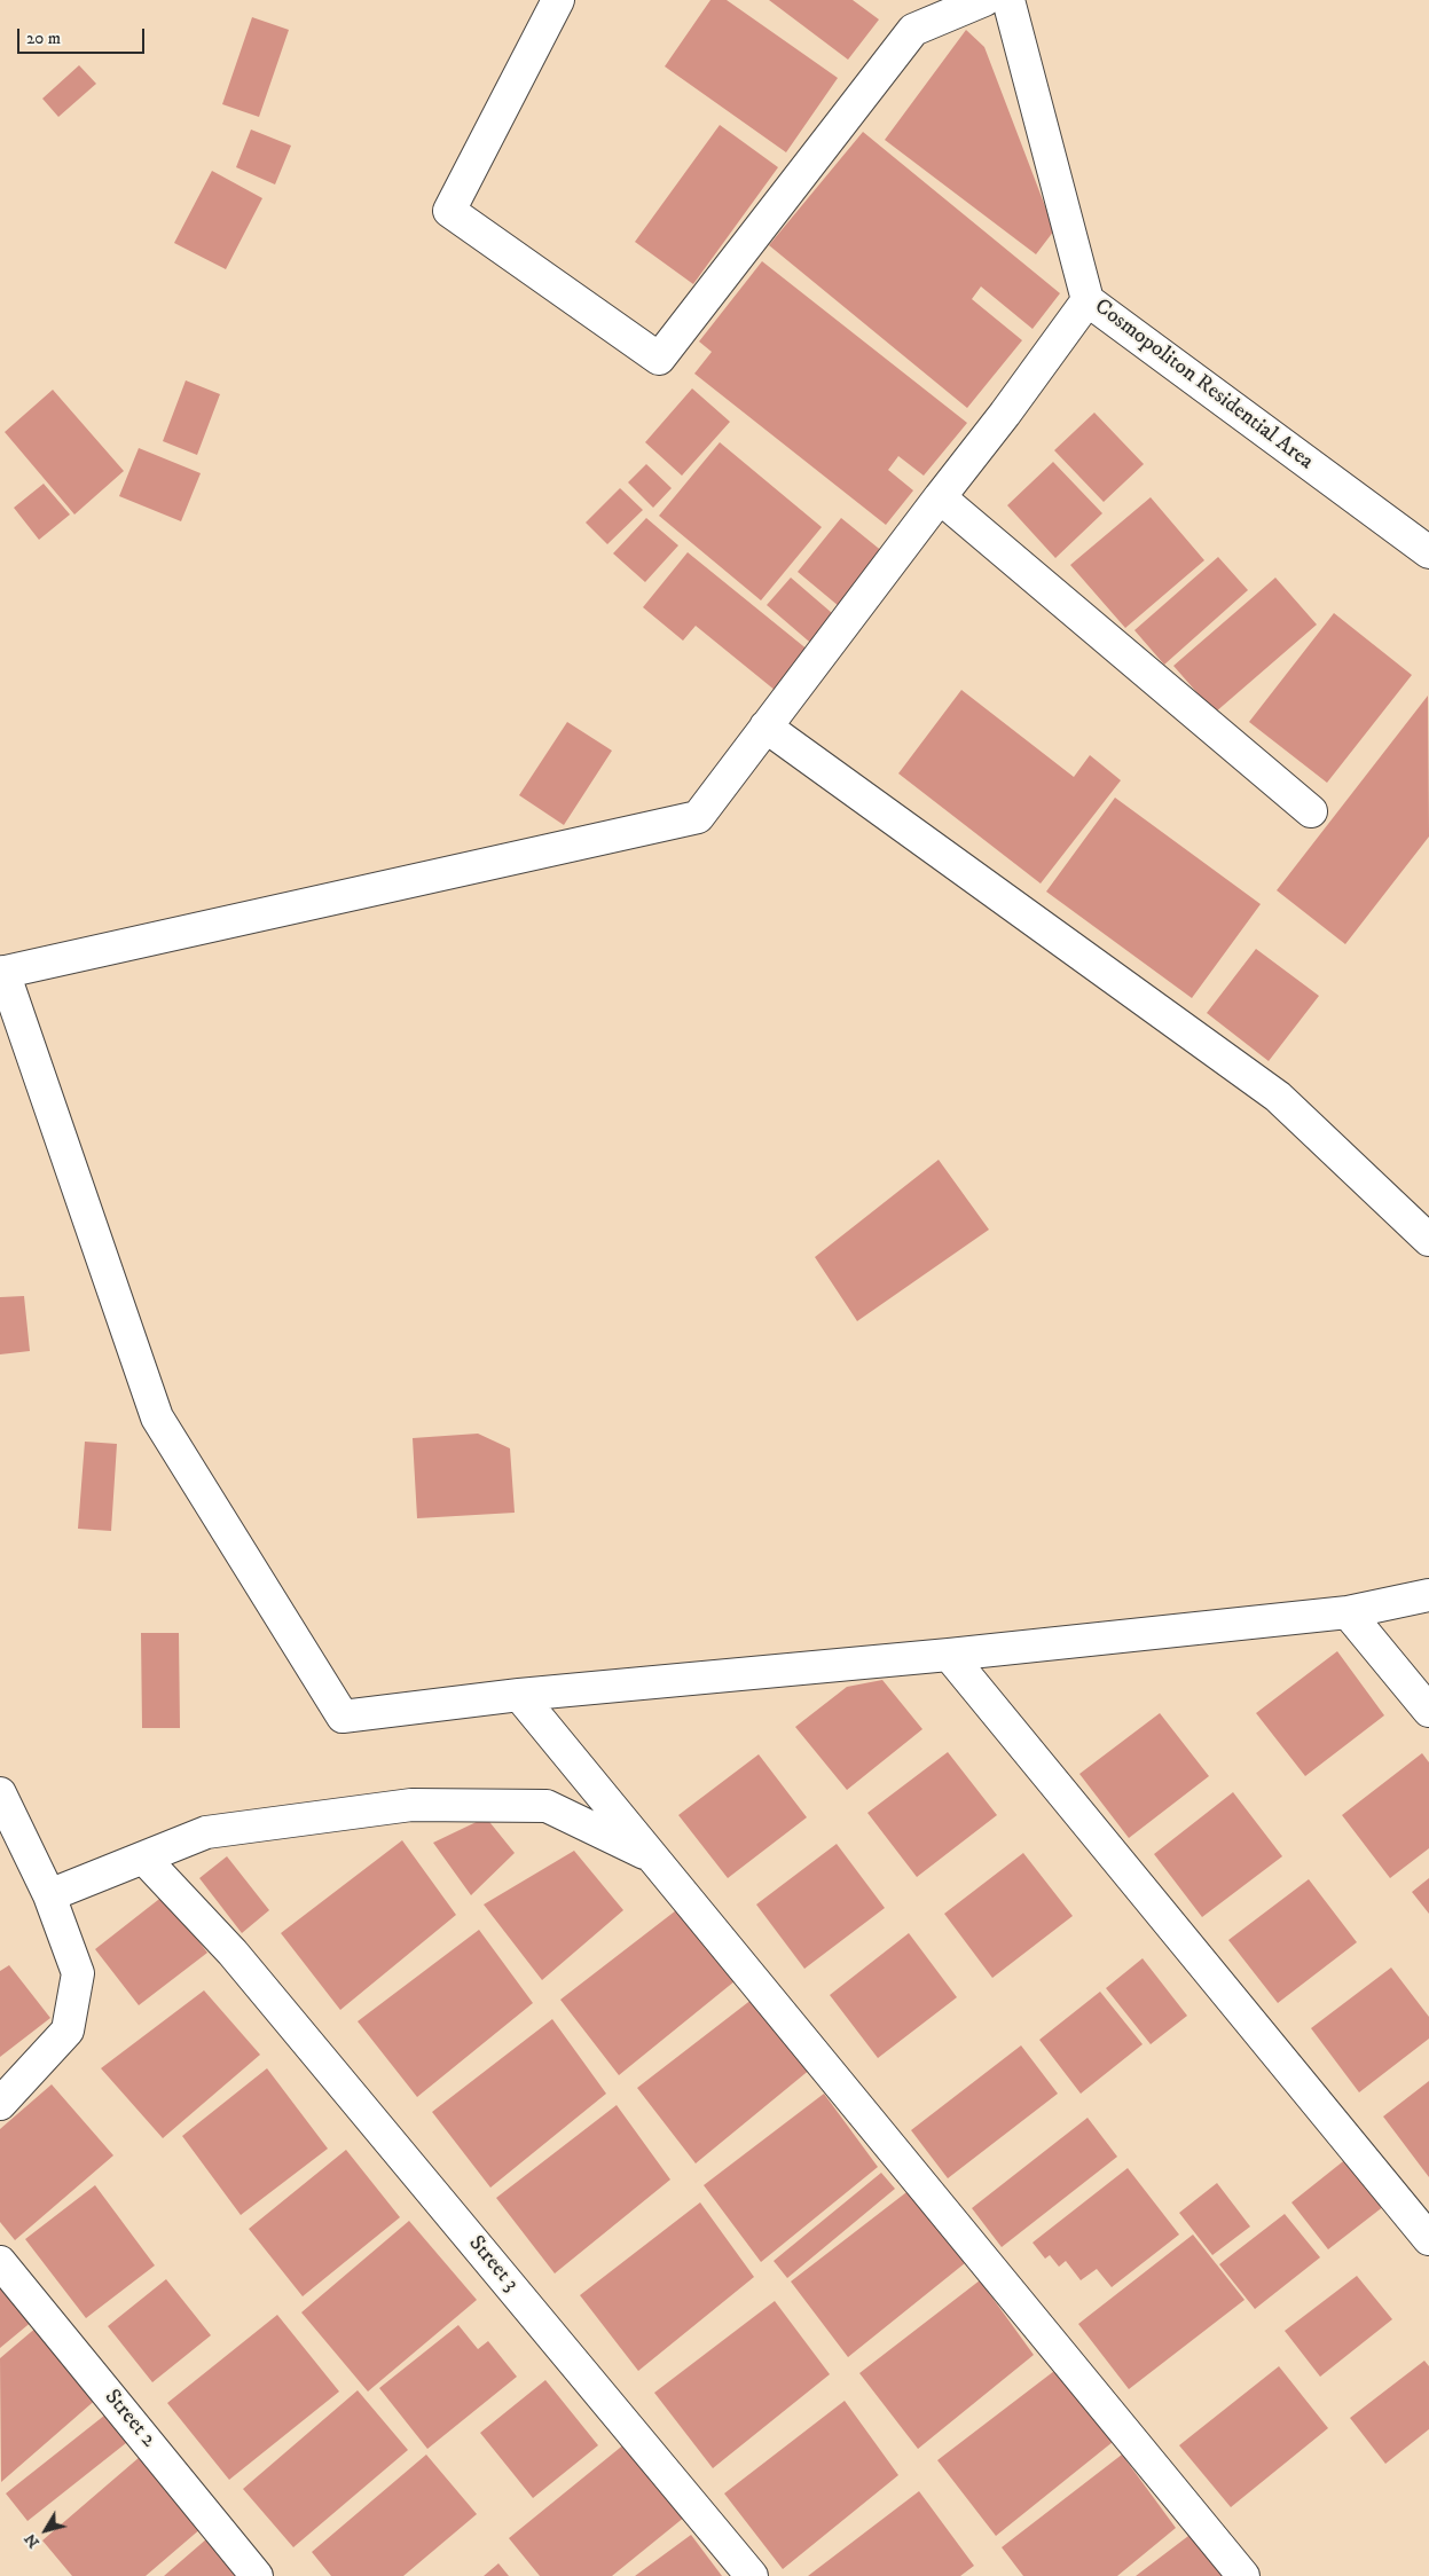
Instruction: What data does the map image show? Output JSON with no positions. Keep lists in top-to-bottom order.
{
  "streets": {
    "street": ["Cosmopoliton Residential Area", "Street 3", "Street 2"]
  },
  "scale_bar": "20 m",
  "north": "bottom left"
}
